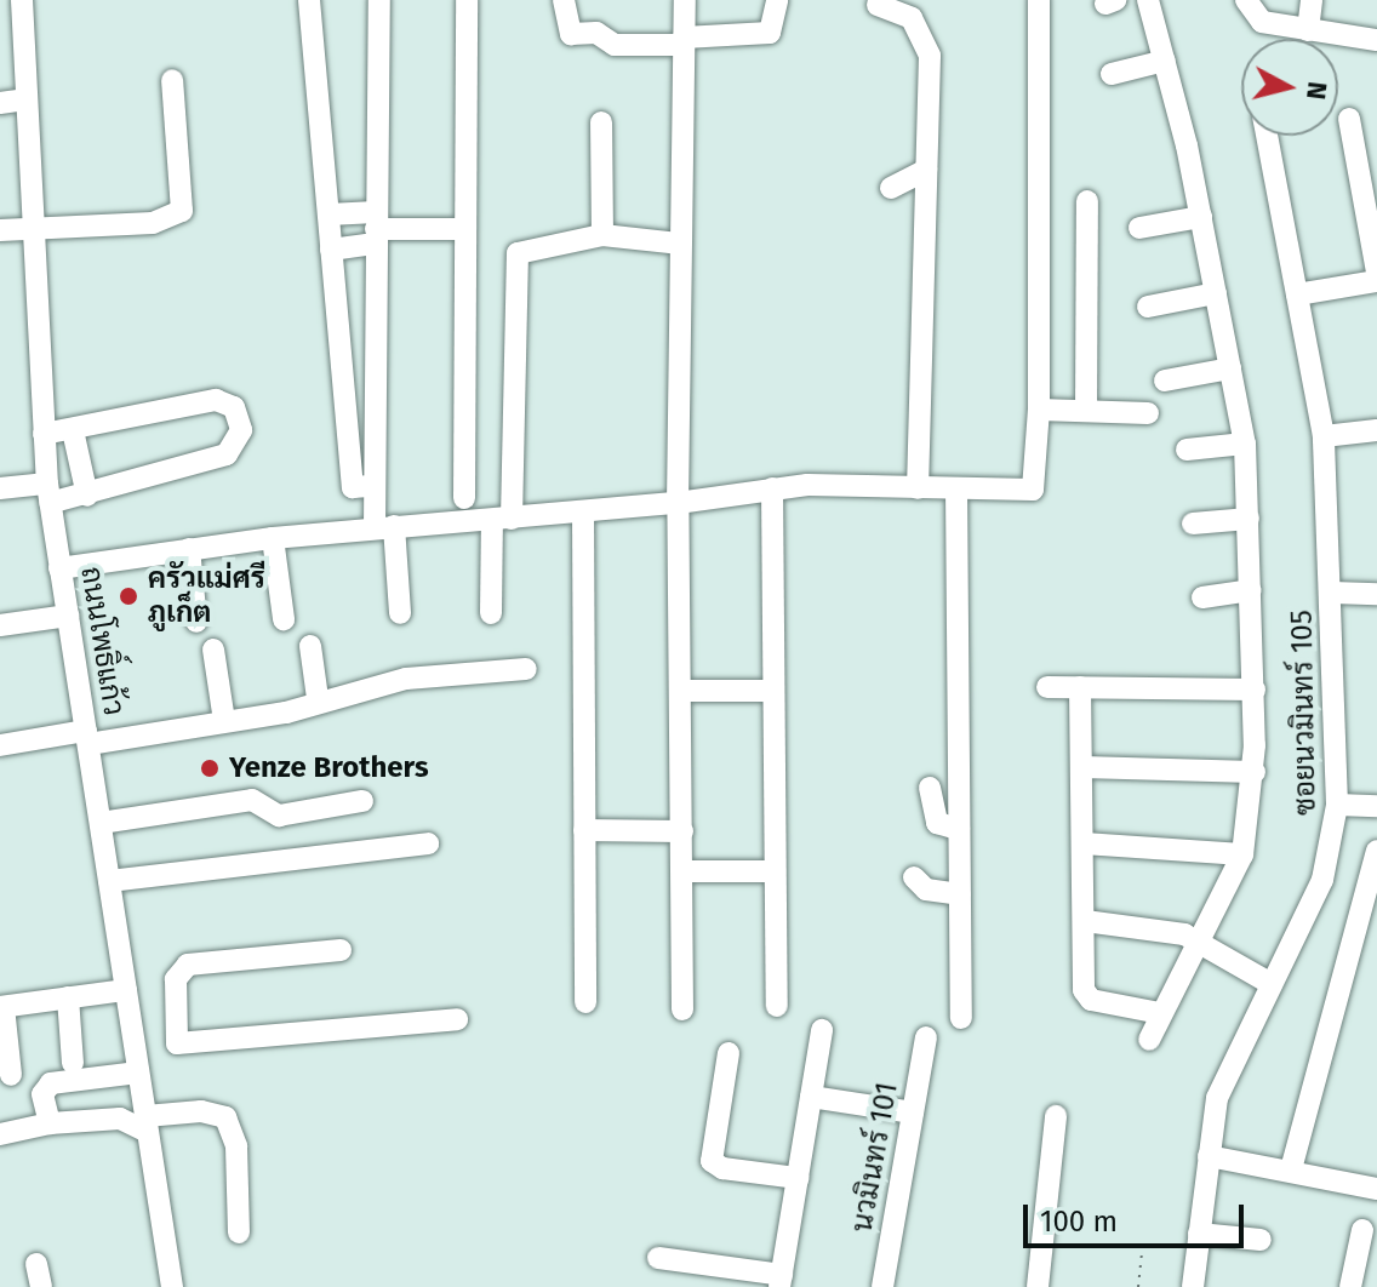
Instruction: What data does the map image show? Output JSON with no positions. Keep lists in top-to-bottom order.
{
  "streets": {
    "street": ["ถนนโพธิ์แก้ว", "ซอยนวมินทร์ 105", "นวมินทร์ 101"]
  },
  "places": ["ครัวแม่ศรี ภูเก็ต", "Yenze Brothers"],
  "scale_bar": "100 m",
  "north": "right"
}
